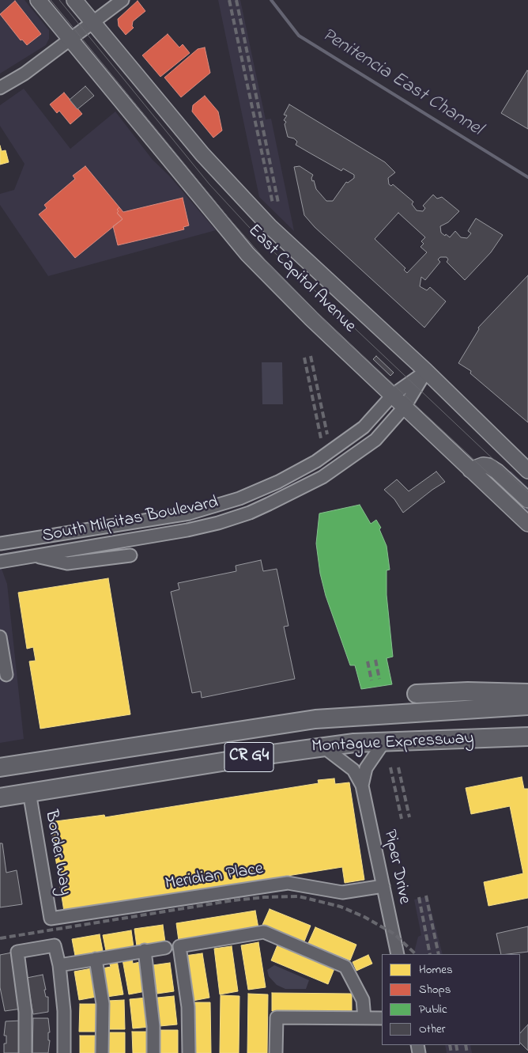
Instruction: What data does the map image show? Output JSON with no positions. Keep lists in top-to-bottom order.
{
  "streets": {
    "highway": ["Montague Expressway", "CR G4"],
    "main road": ["East Capitol Avenue"],
    "street": [
      "South Milpitas Boulevard",
      "Border Way",
      "Piper Drive",
      "Meridian Place"
    ]
  },
  "crossings": [
    ["East Capitol Avenue", "South Milpitas Boulevard"],
    ["Montague Expressway", "Border Way"],
    ["Montague Expressway", "Piper Drive"],
    ["Border Way", "Meridian Place"],
    ["Piper Drive", "Meridian Place"]
  ],
  "water": ["Penitencia East Channel"],
  "legend": [
    "Homes",
    "Shops",
    "Public",
    "Other"
  ]
}
